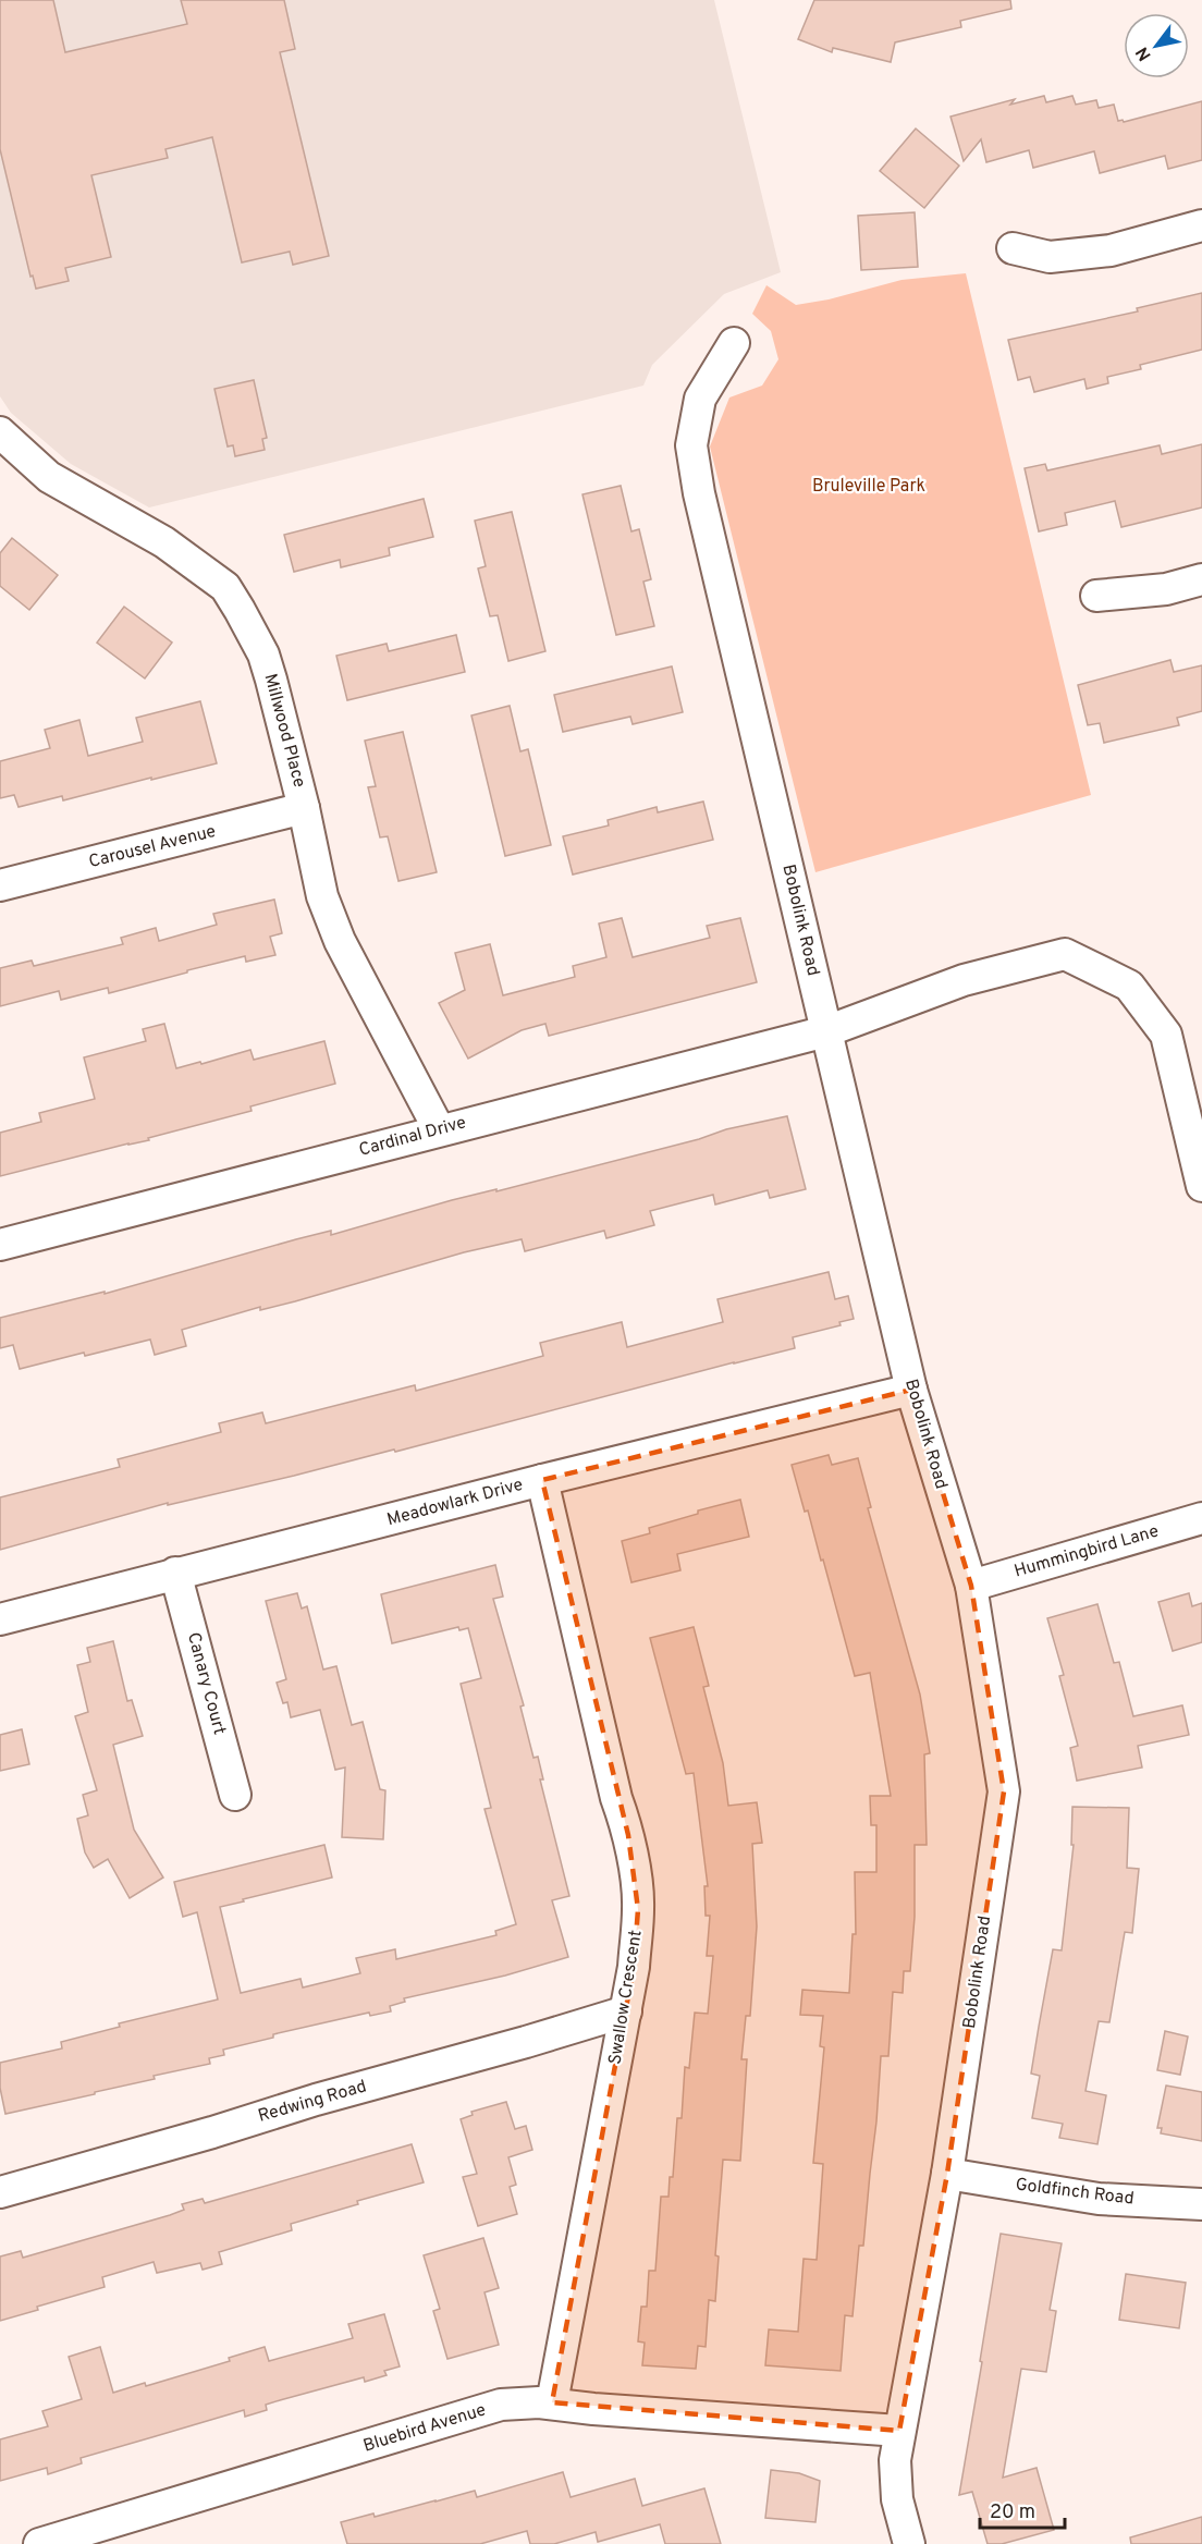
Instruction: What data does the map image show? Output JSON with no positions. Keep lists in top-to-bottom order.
{
  "streets": {
    "street": [
      "Millwood Place",
      "Carousel Avenue",
      "Bobolink Road",
      "Cardinal Drive",
      "Meadowlark Drive",
      "Hummingbird Lane",
      "Canary Court",
      "Swallow Crescent",
      "Redwing Road",
      "Goldfinch Road",
      "Bluebird Avenue"
    ]
  },
  "crossings": [
    ["Millwood Place", "Carousel Avenue"],
    ["Millwood Place", "Cardinal Drive"],
    ["Bobolink Road", "Cardinal Drive"],
    ["Bobolink Road", "Meadowlark Drive"],
    ["Bobolink Road", "Hummingbird Lane"],
    ["Bobolink Road", "Goldfinch Road"],
    ["Bobolink Road", "Bluebird Avenue"],
    ["Meadowlark Drive", "Canary Court"],
    ["Meadowlark Drive", "Swallow Crescent"],
    ["Swallow Crescent", "Redwing Road"],
    ["Swallow Crescent", "Bluebird Avenue"]
  ],
  "parks": ["Bruleville Park"],
  "scale_bar": "20 m",
  "north": "bottom left"
}
